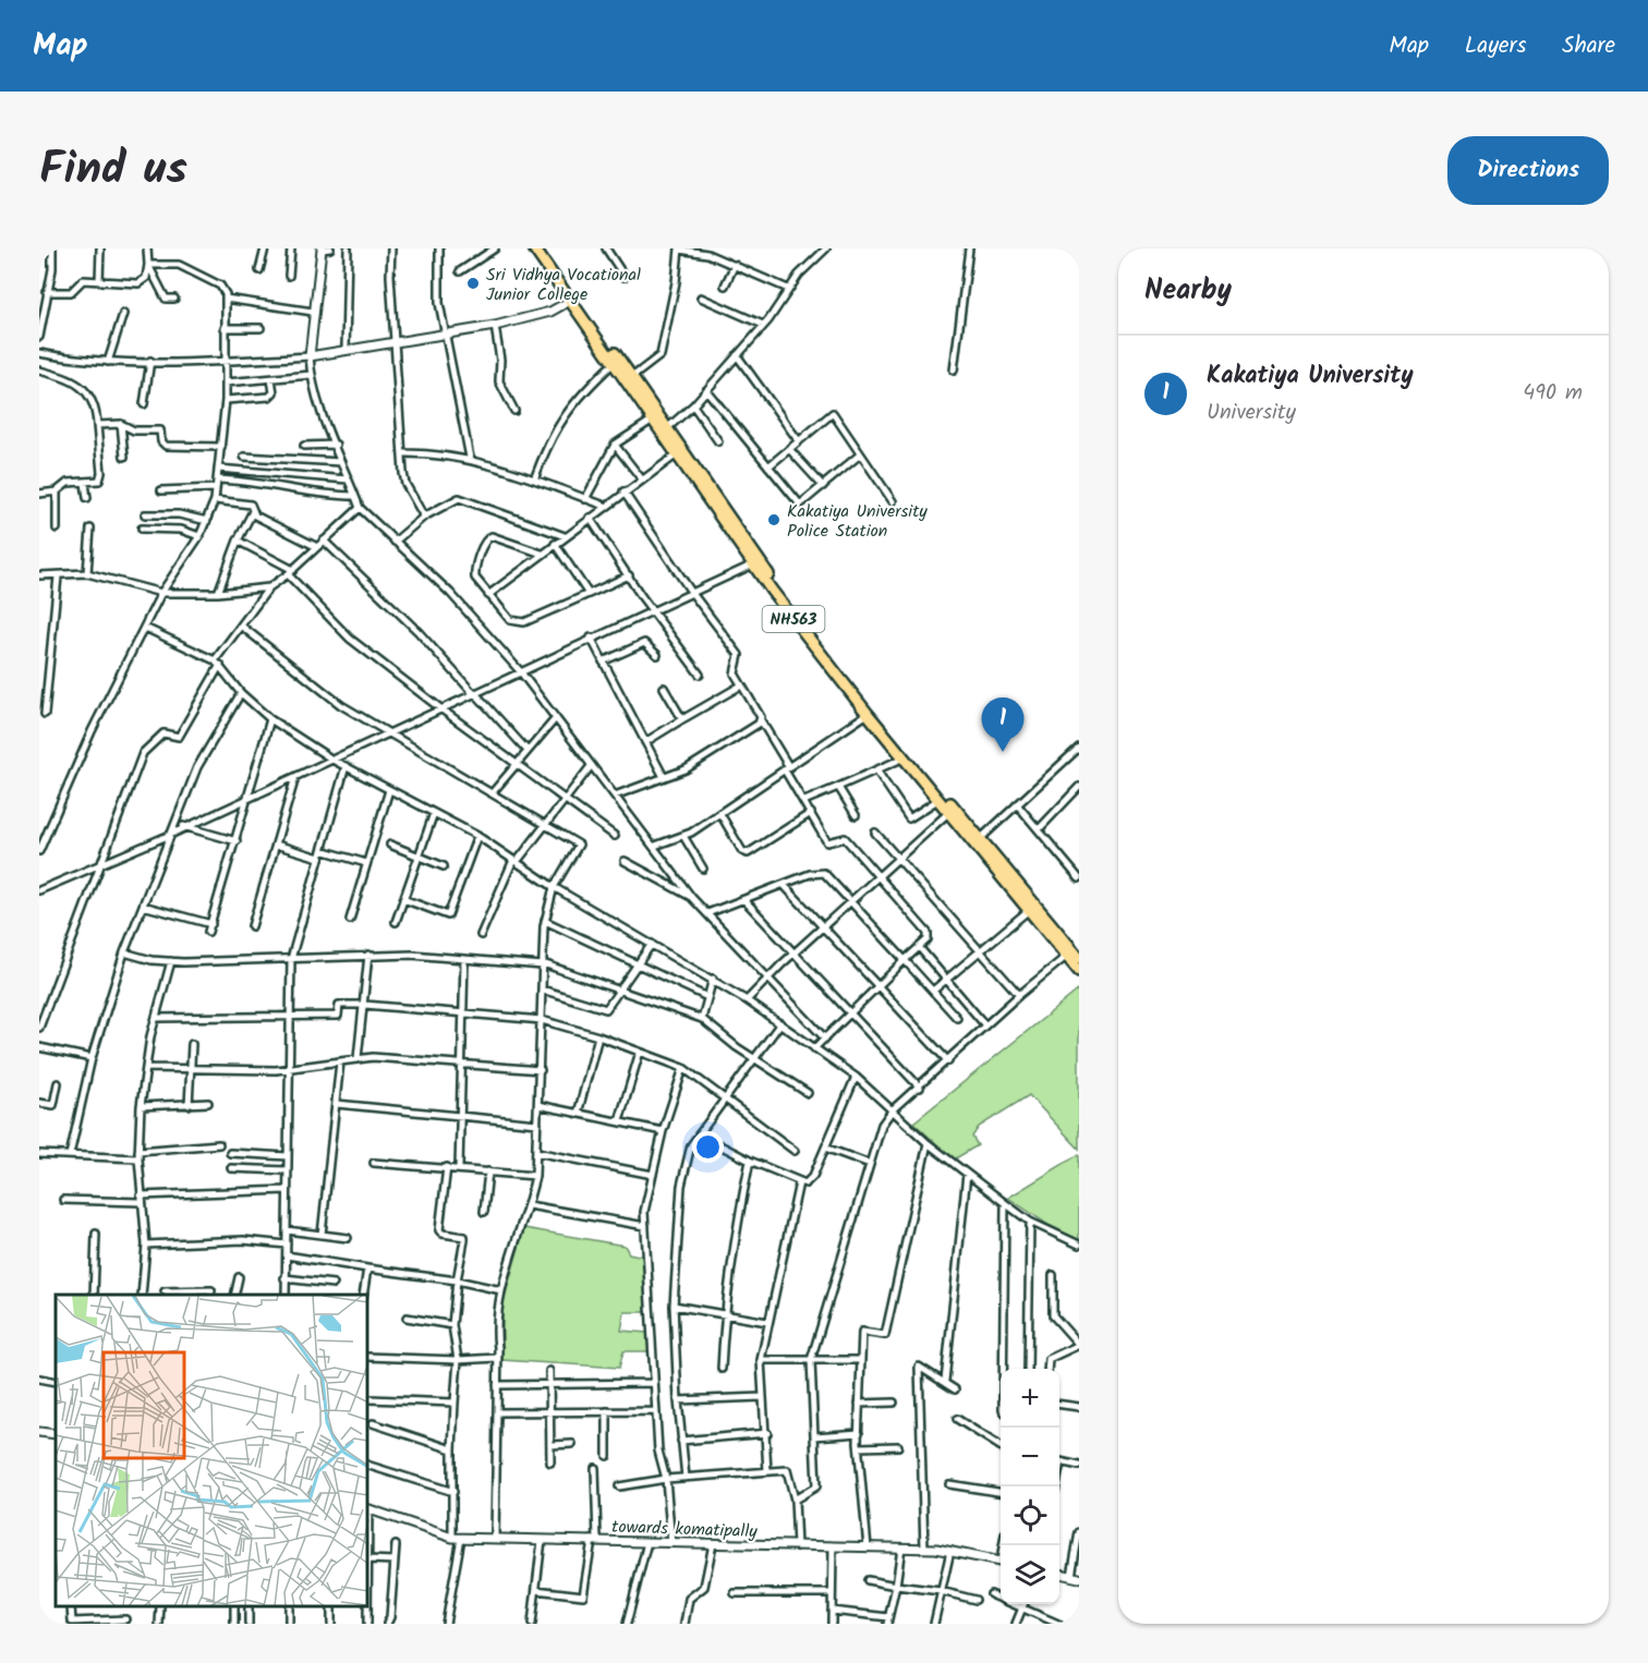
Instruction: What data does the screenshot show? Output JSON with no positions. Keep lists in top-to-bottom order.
{
  "streets": {
    "highway": ["NH563"],
    "street": ["towards komatipally"]
  },
  "places": ["Sri Vidhya Vocational Junior College", "Kakatiya University Police Station"],
  "page": {
    "header": "Map",
    "nav": ["Map", "Layers", "Share"],
    "title": "Find us",
    "buttons": "Directions",
    "heading": "Nearby",
    "list": [
      {
        "mark": "1",
        "name": "Kakatiya University",
        "note": "University",
        "value": "490 m"
      }
    ],
    "pins": "1",
    "map_buttons": ["+", "−"]
  }
}
